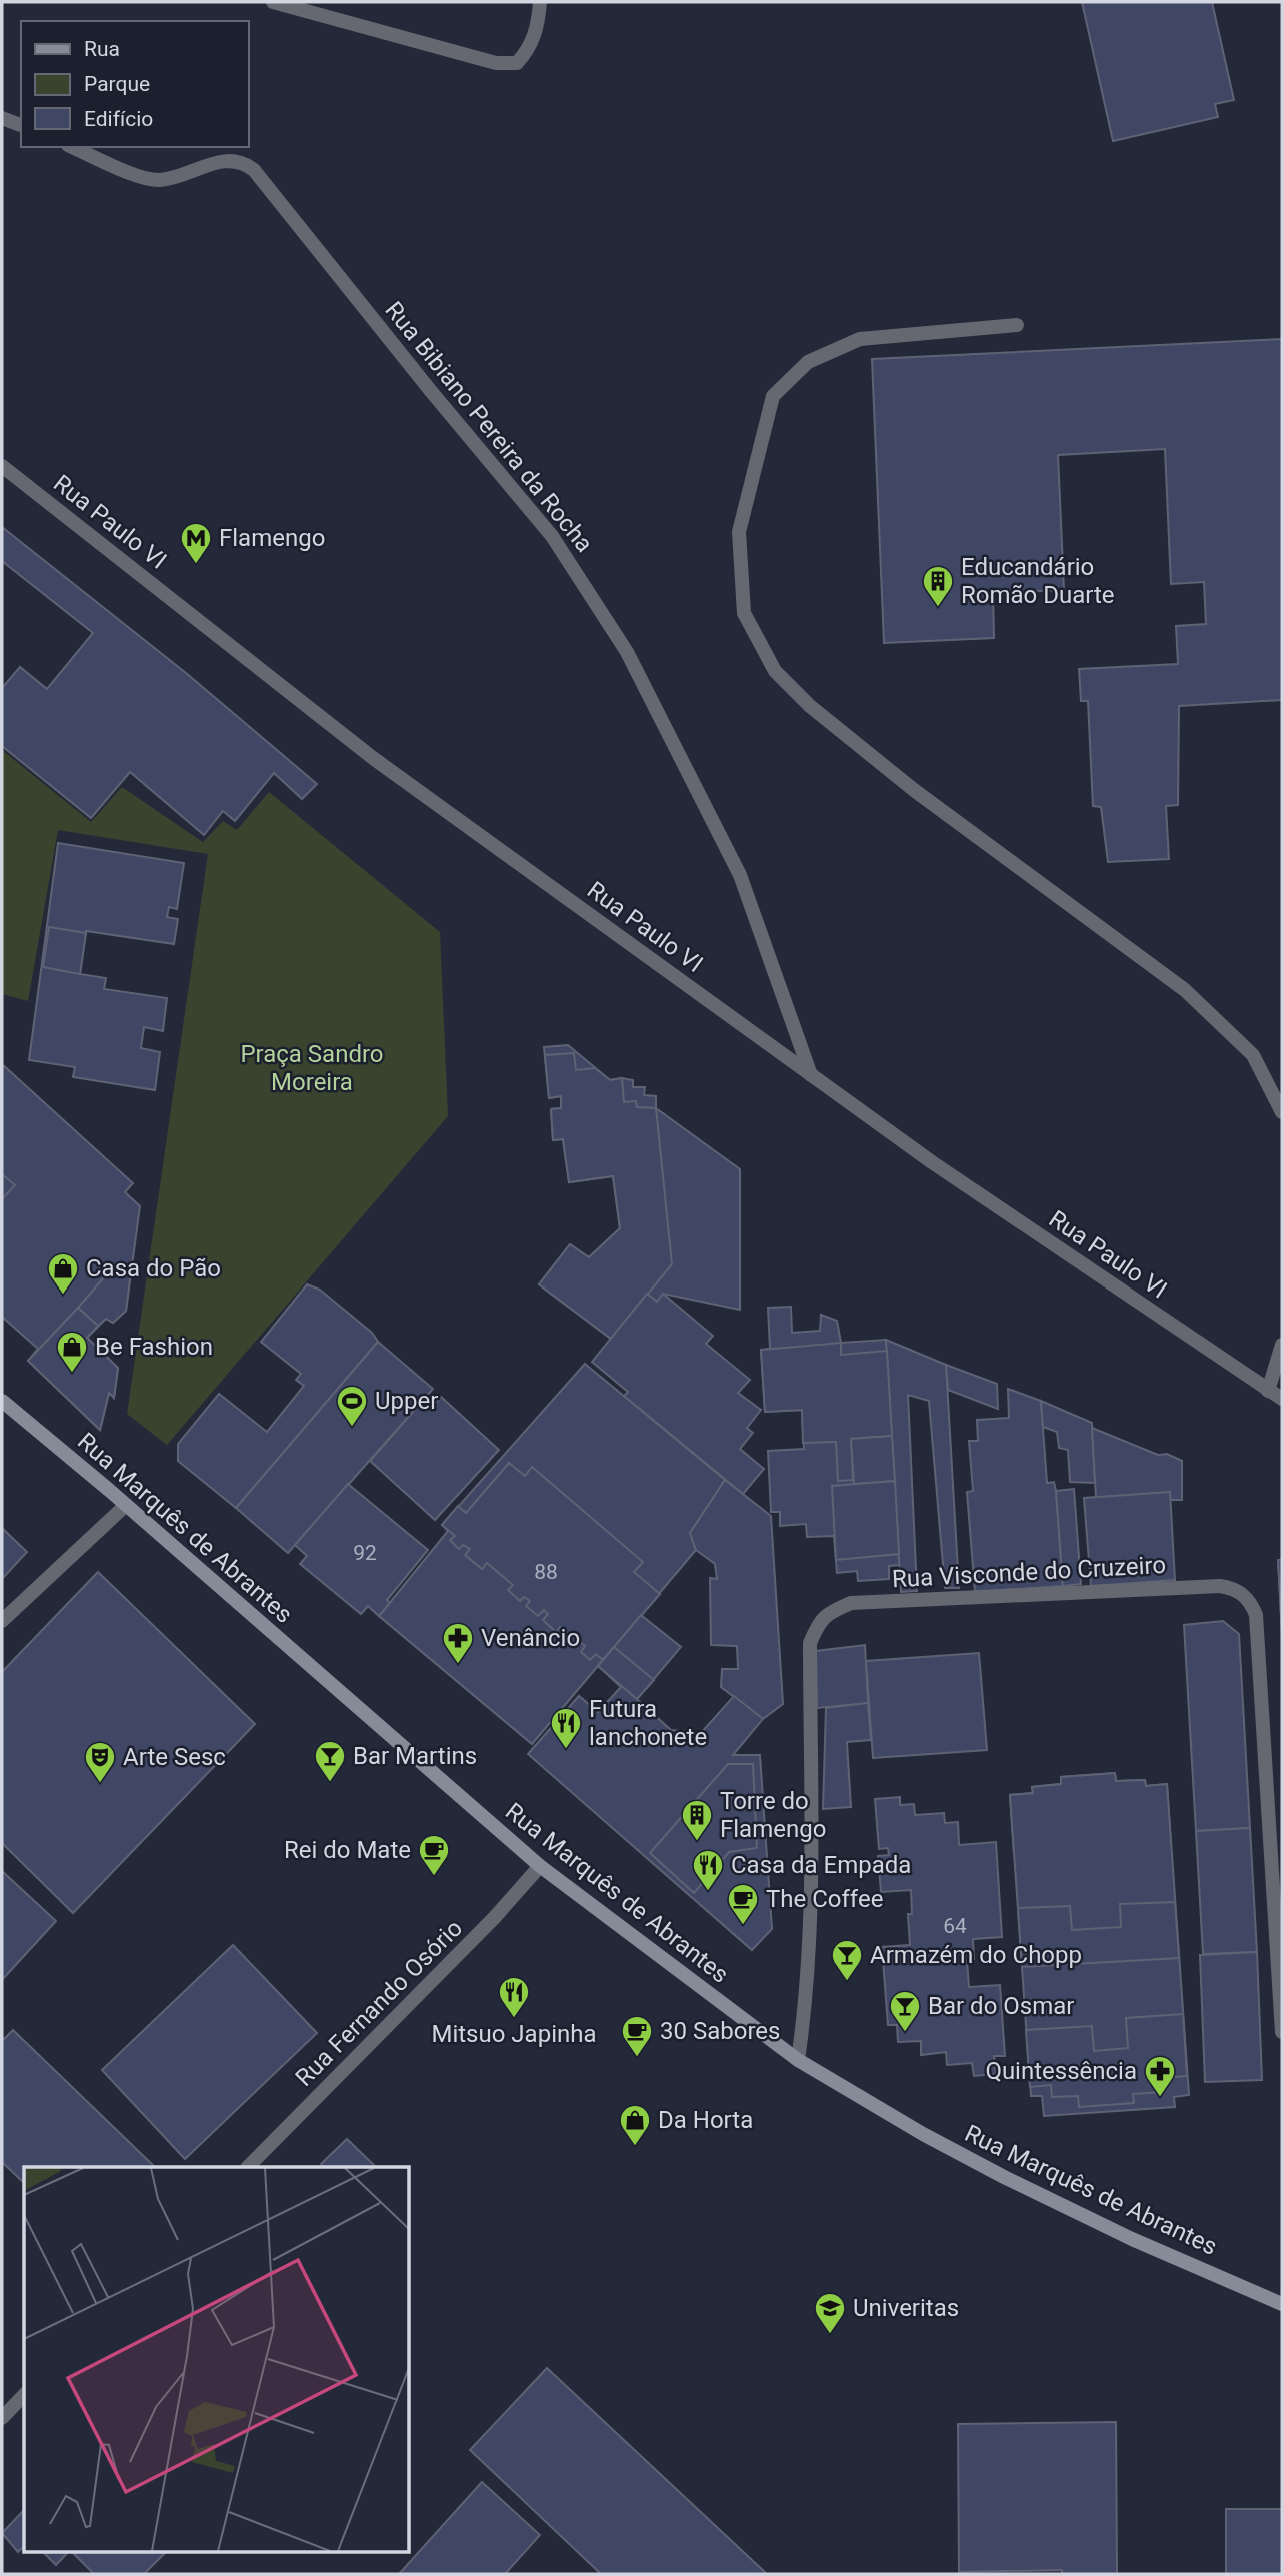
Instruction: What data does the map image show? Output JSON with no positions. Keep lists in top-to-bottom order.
{
  "streets": {
    "street": [
      "Rua Bibiano Pereira da Rocha",
      "Rua Paulo VI",
      "Rua Marquês de Abrantes",
      "Rua Visconde do Cruzeiro",
      "Rua Fernando Osório"
    ]
  },
  "crossings": [
    ["Rua Bibiano Pereira da Rocha", "Rua Paulo VI"],
    ["Rua Marquês de Abrantes", "Rua Visconde do Cruzeiro"],
    ["Rua Marquês de Abrantes", "Rua Fernando Osório"]
  ],
  "parks": ["Praça Sandro Moreira"],
  "places": {
    "metro station": ["Flamengo"],
    "building": ["Educandário Romão Duarte", "Torre do Flamengo"],
    "shop": ["Casa do Pão", "Be Fashion", "Da Horta"],
    "sports": ["Upper"],
    "pharmacy": ["Venâncio", "Quintessência"],
    "restaurant": ["Futura lanchonete", "Casa da Empada", "Mitsuo Japinha"],
    "bar": ["Bar Martins", "Armazém do Chopp", "Bar do Osmar"],
    "theatre": ["Arte Sesc"],
    "cafe": ["Rei do Mate", "The Coffee", "30 Sabores"],
    "school or university": ["Univeritas"]
  },
  "house_numbers": ["92", "88", "64"],
  "legend": ["Rua", "Parque", "Edifício"]
}
